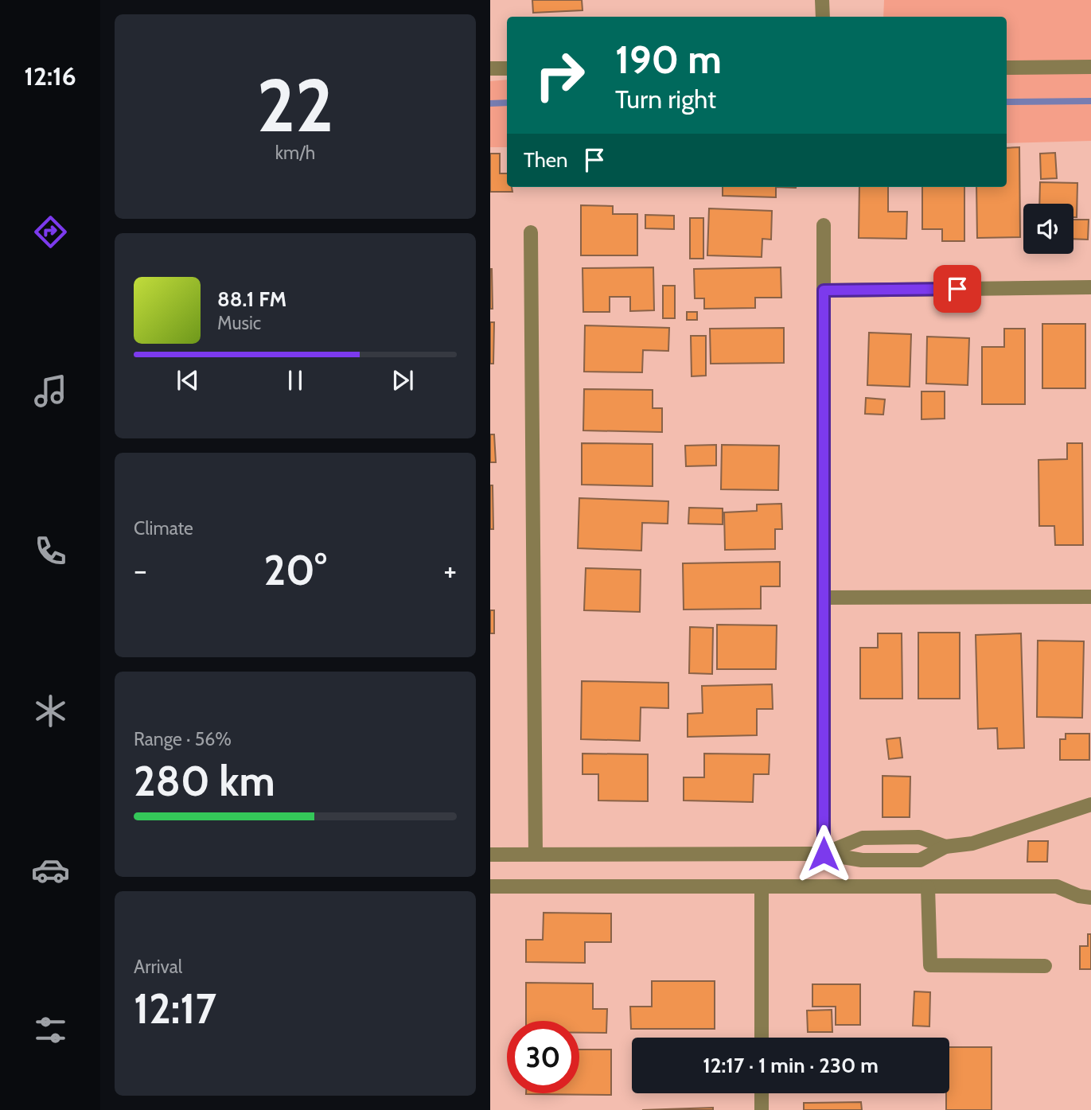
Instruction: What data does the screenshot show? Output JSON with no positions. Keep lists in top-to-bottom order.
{
  "page": {
    "tabs": "12:16",
    "tile": [
      ["22", "km/h"],
      "Climate",
      ["Range · 56%", "280 km"],
      ["Arrival", "12:17"]
    ],
    "turn": ["190 m", "Turn right"],
    "then": "Then",
    "song": ["88.1 FM", "Music"],
    "heat": ["−", "20°", "+"],
    "limit": "30",
    "trip": "12:17 · 1 min · 230 m"
  }
}
